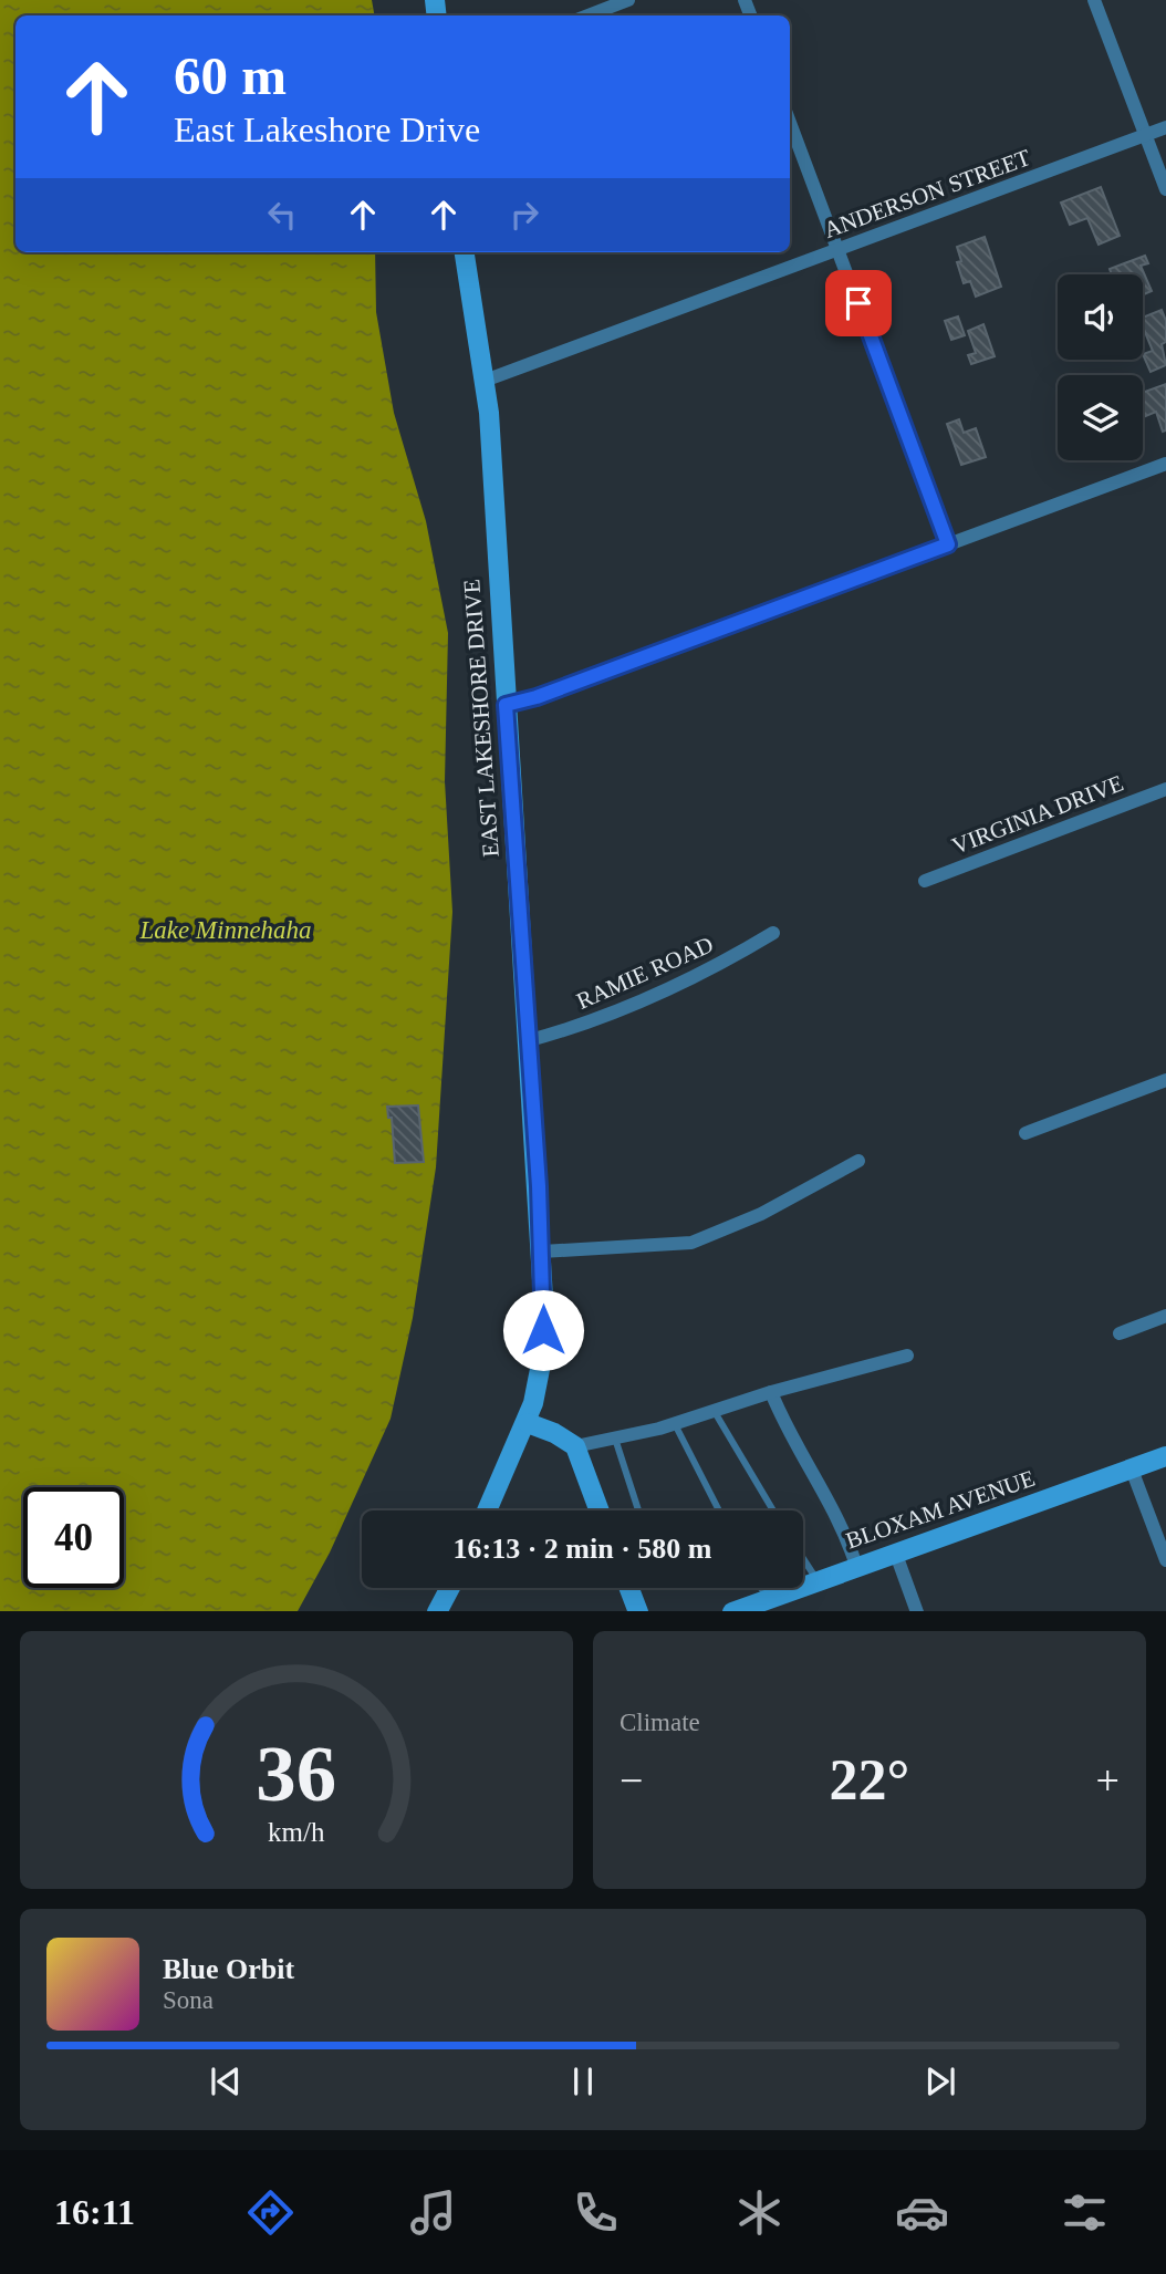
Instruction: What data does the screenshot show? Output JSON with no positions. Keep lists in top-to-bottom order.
{
  "streets": {
    "street": [
      "ANDERSON STREET",
      "EAST LAKESHORE DRIVE",
      "VIRGINIA DRIVE",
      "RAMIE ROAD",
      "BLOXAM AVENUE"
    ]
  },
  "crossings": [
    ["ANDERSON STREET", "EAST LAKESHORE DRIVE"],
    ["EAST LAKESHORE DRIVE", "RAMIE ROAD"]
  ],
  "water": ["Lake Minnehaha"],
  "page": {
    "turn": ["60 m", "East Lakeshore Drive"],
    "limit": "40",
    "trip": "16:13 · 2 min · 580 m",
    "tile": "Climate",
    "heat": ["−", "22°", "+"],
    "song": ["Blue Orbit", "Sona"],
    "tabs": "16:11",
    "gauge": ["36", "km/h"]
  }
}
